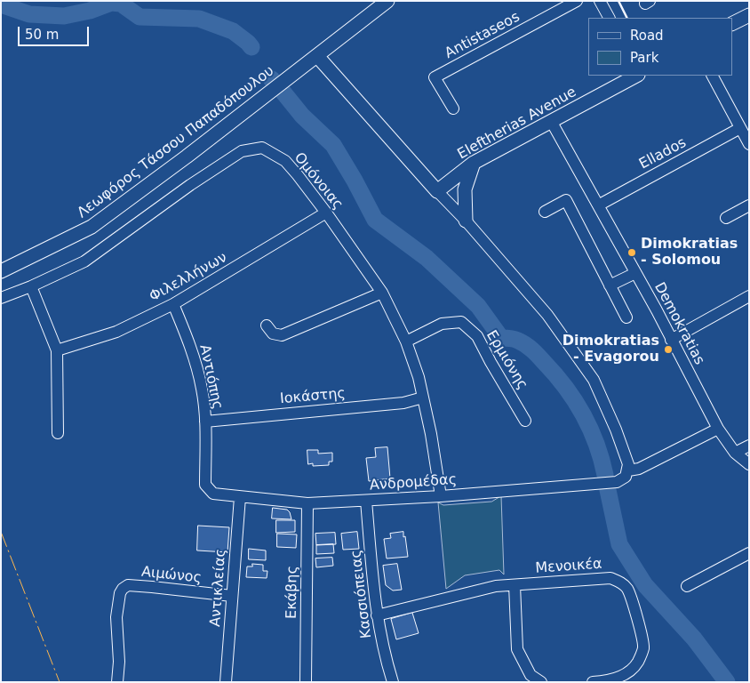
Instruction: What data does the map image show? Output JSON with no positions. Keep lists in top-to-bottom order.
{
  "streets": {
    "main road": ["Eleftherias Avenue", "Λεωφόρος Τάσσου Παπαδόπουλου"],
    "street": [
      "Antistaseos",
      "Ellados",
      "Ομόνοιας",
      "Φιλελλήνων",
      "Demokratias",
      "Ερμιόνης",
      "Αντιόπης",
      "Ιοκάστης",
      "Ανδρομέδας",
      "Μενοικέα",
      "Αιμώνος",
      "Αντικλείας",
      "Εκάβης",
      "Κασσιόπειας"
    ]
  },
  "crossings": [
    ["Eleftherias Avenue", "Demokratias"],
    ["Ellados", "Demokratias"],
    ["Ομόνοιας", "Φιλελλήνων"],
    ["Ομόνοιας", "Ερμιόνης"],
    ["Ομόνοιας", "Ιοκάστης"],
    ["Ομόνοιας", "Ανδρομέδας"],
    ["Φιλελλήνων", "Αντιόπης"],
    ["Demokratias", "Ανδρομέδας"],
    ["Αντιόπης", "Ιοκάστης"],
    ["Αντιόπης", "Ανδρομέδας"],
    ["Ανδρομέδας", "Αντικλείας"],
    ["Ανδρομέδας", "Εκάβης"],
    ["Ανδρομέδας", "Κασσιόπειας"],
    ["Μενοικέα", "Κασσιόπειας"],
    ["Αιμώνος", "Αντικλείας"]
  ],
  "places": ["Dimokratias - Solomou", "Dimokratias - Evagorou"],
  "legend": ["Road", "Park"],
  "scale_bar": "50 m"
}
